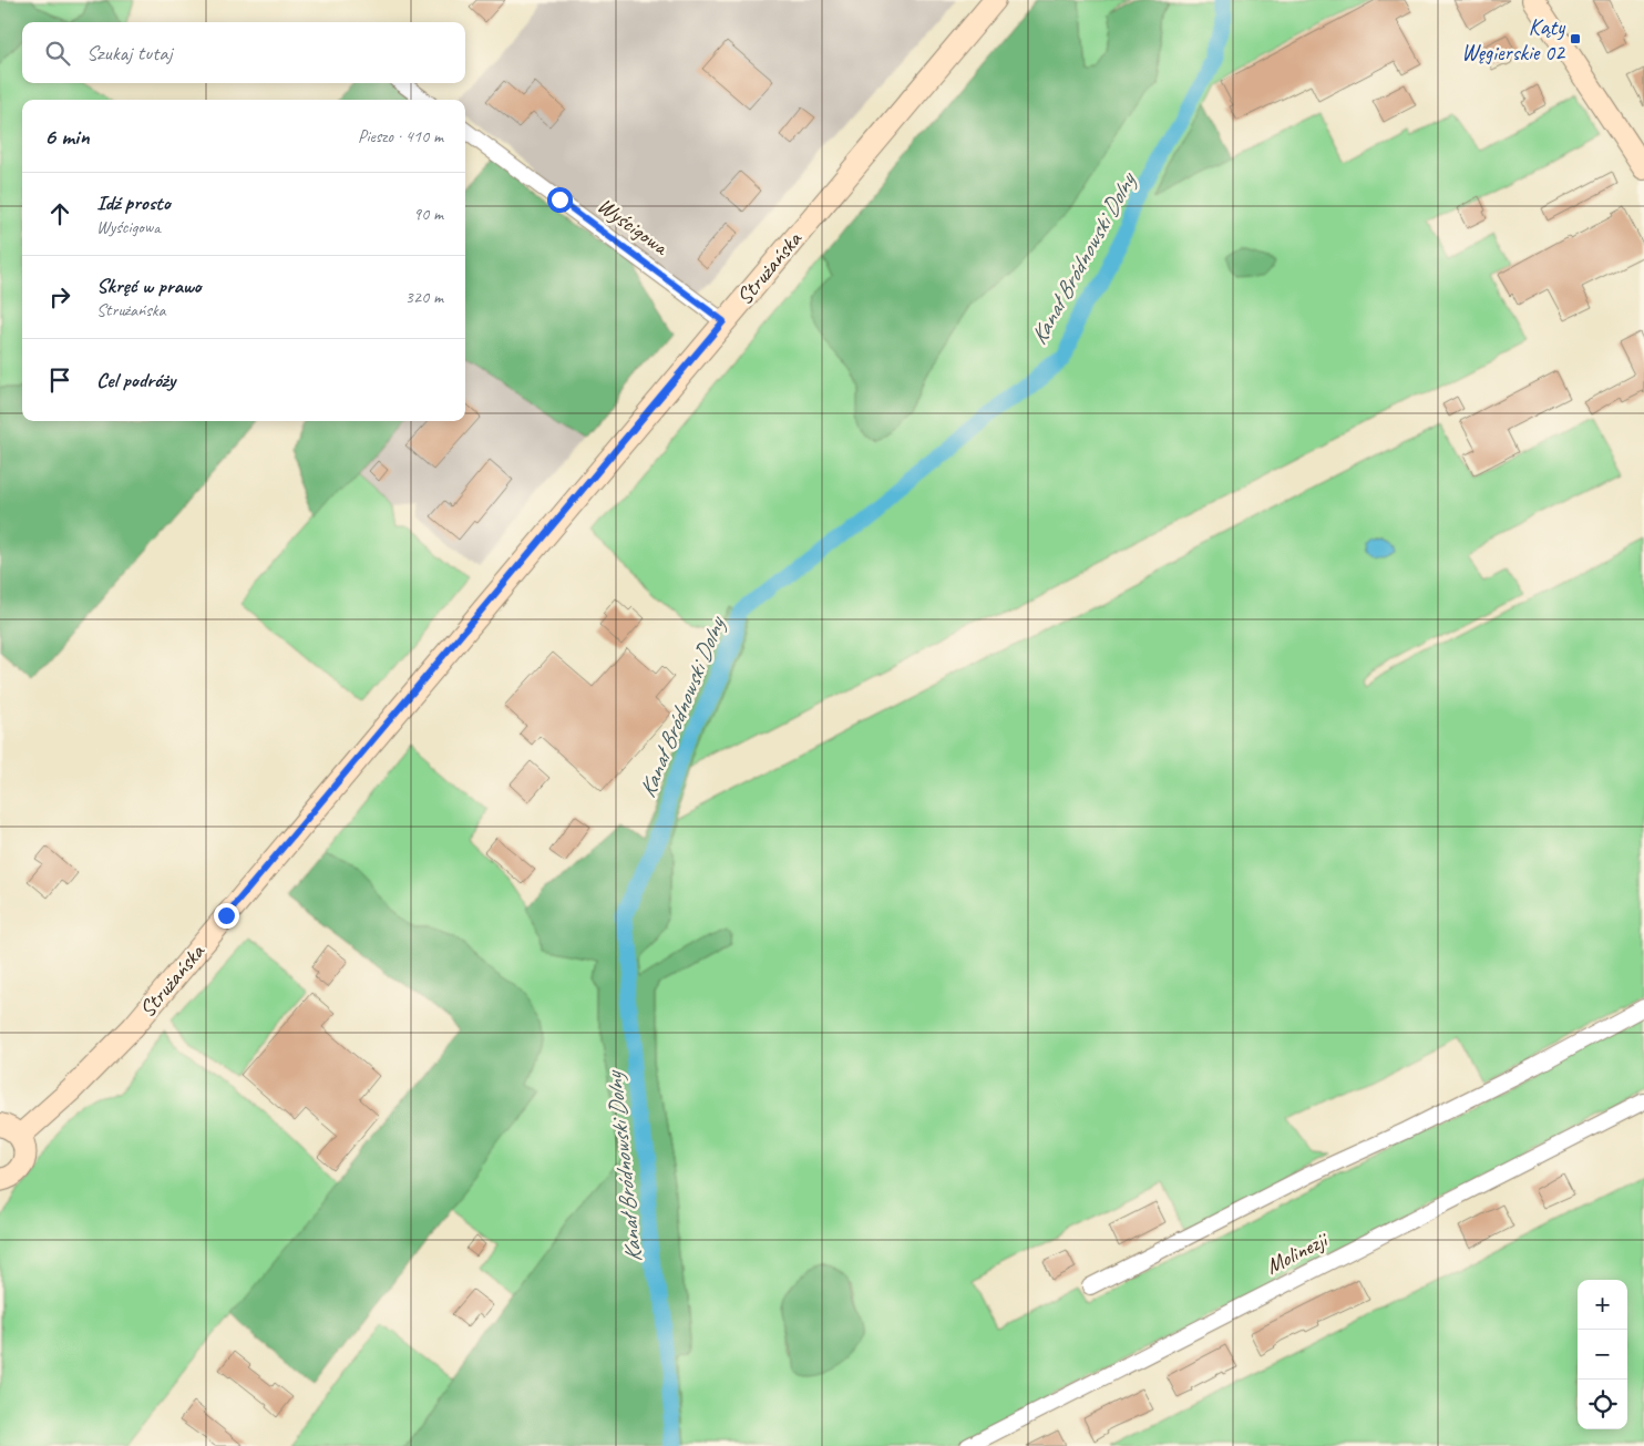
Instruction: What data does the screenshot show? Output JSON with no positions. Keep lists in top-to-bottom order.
{
  "streets": {
    "main road": ["Strużańska"],
    "street": ["Wyścigowa", "Molinezji"]
  },
  "crossings": [
    ["Wyścigowa", "Strużańska"]
  ],
  "water": ["Kanał Bródnowski Dolny"],
  "places": {
    "transit": ["Kąty Węgierskie 02"]
  },
  "page": {
    "search": "Szukaj tutaj",
    "heading": ["6 min", "Pieszo · 410 m"],
    "list": [
      ["Idź prosto", "Wyścigowa", "90 m"],
      ["Skręć w prawo", "Strużańska", "320 m"],
      "Cel podróży"
    ],
    "map_buttons": ["+", "−"]
  }
}
